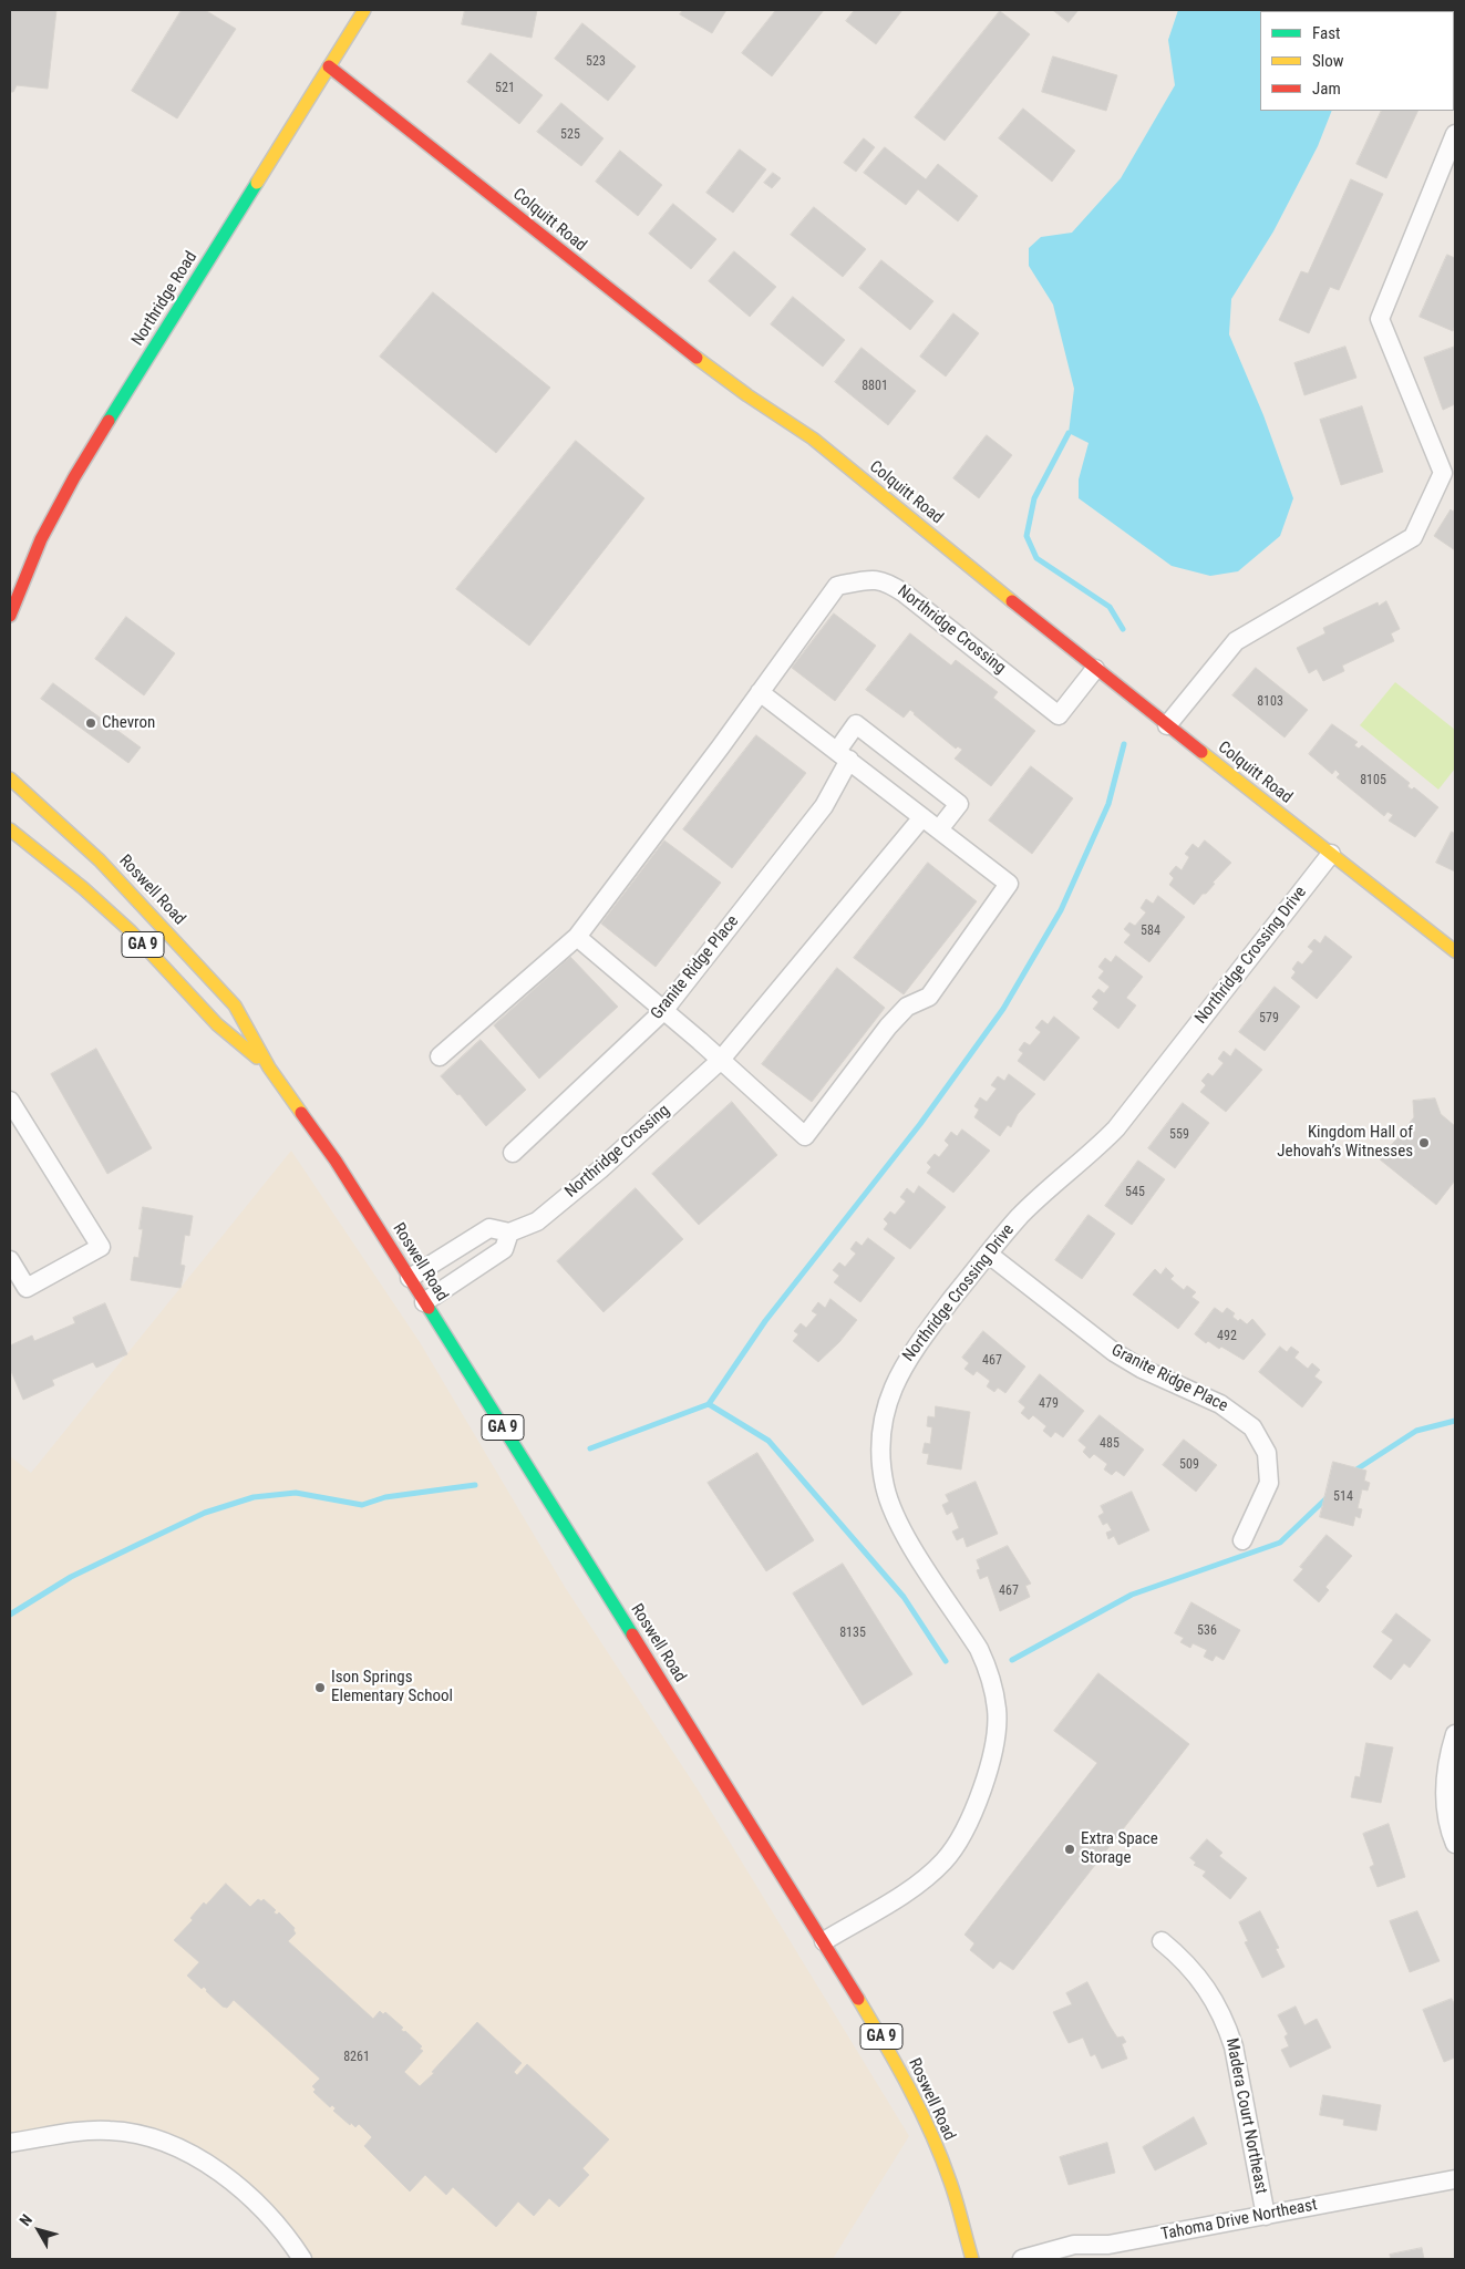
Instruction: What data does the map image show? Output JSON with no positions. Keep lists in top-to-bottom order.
{
  "streets": {
    "street": [
      "Colquitt Road",
      "Northridge Road",
      "Northridge Crossing",
      "Roswell Road",
      "GA 9",
      "Northridge Crossing Drive",
      "Granite Ridge Place",
      "Madera Court Northeast",
      "Tahoma Drive Northeast"
    ]
  },
  "crossings": [
    ["Colquitt Road", "Northridge Road"],
    ["Colquitt Road", "Northridge Crossing"],
    ["Colquitt Road", "Northridge Crossing Drive"],
    ["Northridge Crossing", "Roswell Road"],
    ["Roswell Road", "Northridge Crossing Drive"],
    ["Northridge Crossing Drive", "Granite Ridge Place"],
    ["Madera Court Northeast", "Tahoma Drive Northeast"]
  ],
  "places": [
    "Chevron",
    "Kingdom Hall of Jehovah’s Witnesses",
    "Ison Springs Elementary School",
    "Extra Space Storage"
  ],
  "house_numbers": [
    "523",
    "521",
    "525",
    "8801",
    "8103",
    "8105",
    "584",
    "579",
    "559",
    "545",
    "492",
    "467",
    "479",
    "485",
    "509",
    "514",
    "467",
    "536",
    "8135",
    "8261"
  ],
  "legend": ["Fast", "Slow", "Jam"],
  "north": "top left"
}
